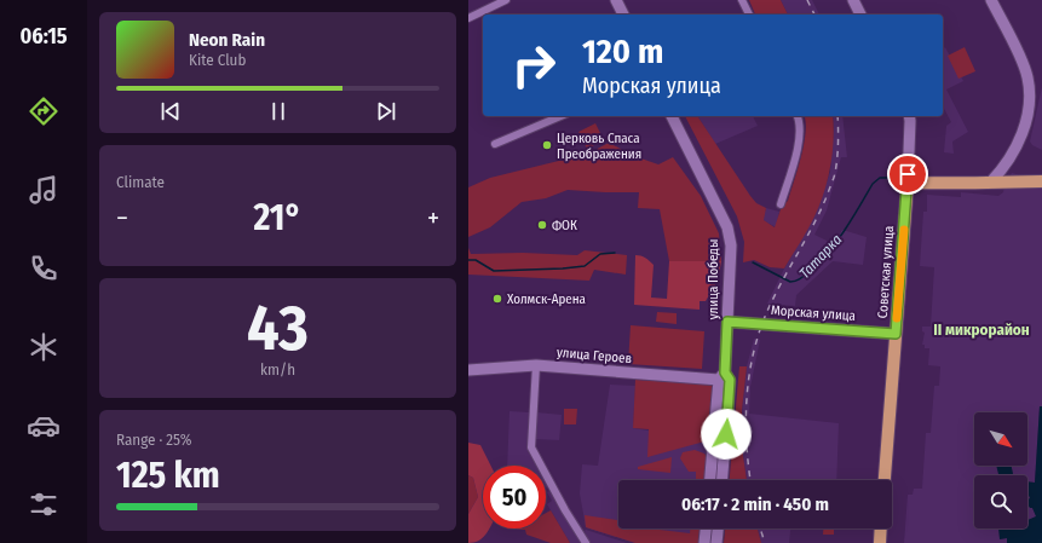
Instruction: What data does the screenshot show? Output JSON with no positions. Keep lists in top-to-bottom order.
{
  "streets": {
    "main road": [
      "Советская улица",
      "улица Победы",
      "Морская улица",
      "улица Героев"
    ]
  },
  "crossings": [
    ["Советская улица", "Морская улица"],
    ["улица Победы", "Морская улица"],
    ["улица Победы", "улица Героев"]
  ],
  "districts": ["II микрорайон"],
  "water": ["Татарка"],
  "places": ["Церковь Спаса Преображения", "ФОК", "Холмск-Арена"],
  "north": "bottom right",
  "page": {
    "tabs": "06:15",
    "turn": ["120 m", "Морская улица"],
    "song": ["Neon Rain", "Kite Club"],
    "tile": [
      "Climate",
      ["43", "km/h"],
      ["Range · 25%", "125 km"]
    ],
    "heat": ["−", "21°", "+"],
    "limit": "50",
    "trip": "06:17 · 2 min · 450 m"
  }
}
